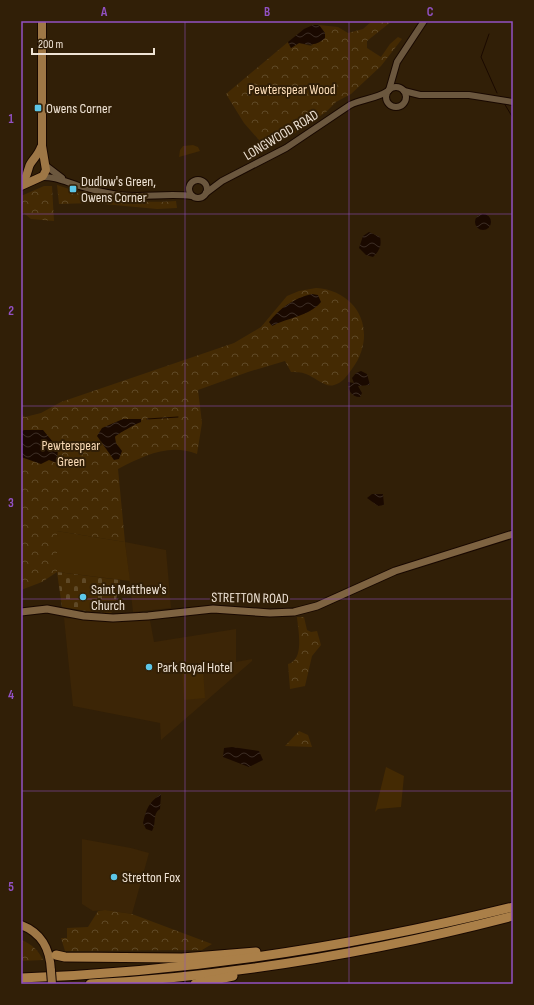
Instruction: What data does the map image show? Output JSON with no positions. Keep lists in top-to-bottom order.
{
  "streets": {
    "main road": ["STRETTON ROAD"],
    "street": ["LONGWOOD ROAD"]
  },
  "parks": ["Pewterspear Wood", "Pewterspear Green"],
  "places": {
    "transit": ["Owens Corner", "Dudlow's Green, Owens Corner"],
    "other": ["Saint Matthew's Church", "Park Royal Hotel", "Stretton Fox"]
  },
  "scale_bar": "200 m",
  "grid": {
    "columns": ["A", "B", "C"],
    "rows": [
      "1",
      "2",
      "3",
      "4",
      "5"
    ]
  }
}
